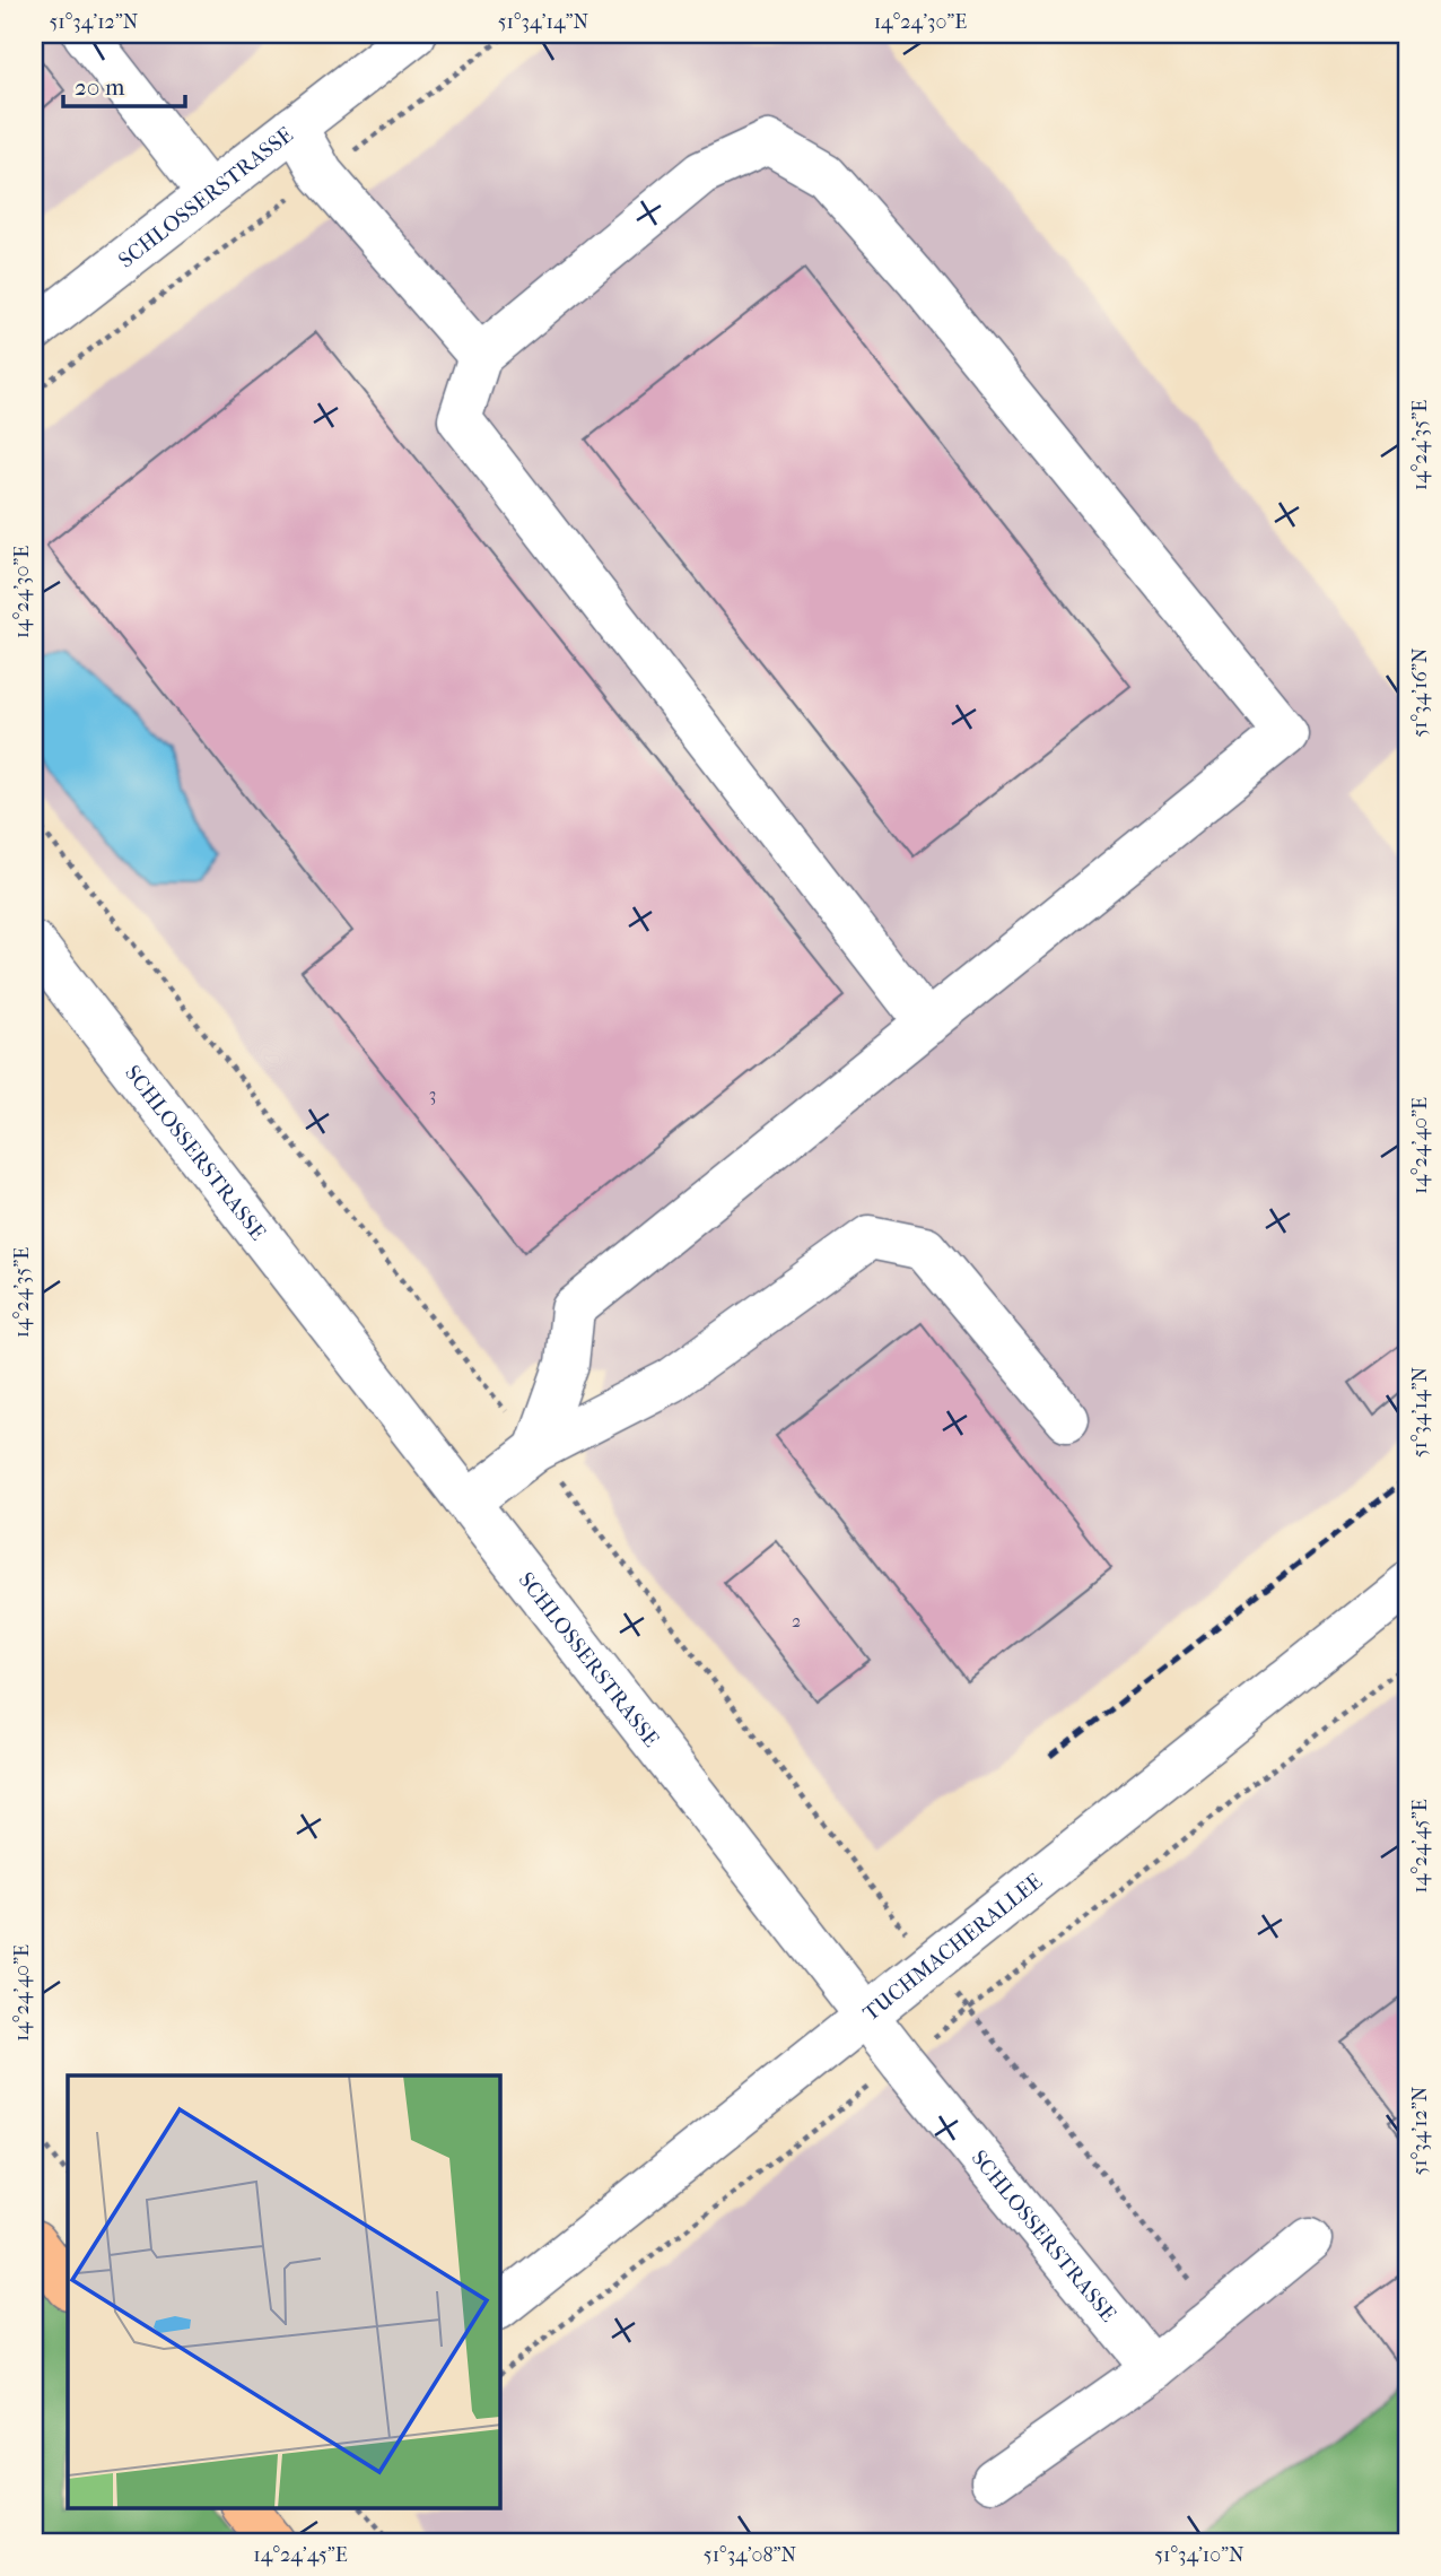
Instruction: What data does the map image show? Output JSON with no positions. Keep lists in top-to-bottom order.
{
  "streets": {
    "street": ["SCHLOSSERSTRASSE", "TUCHMACHERALLEE"]
  },
  "crossings": [
    ["SCHLOSSERSTRASSE", "TUCHMACHERALLEE"]
  ],
  "house_numbers": ["3", "2"],
  "scale_bar": "20 m",
  "coordinates": [
    "51°34'12\"N",
    "51°34'14\"N",
    "14°24'30\"E",
    "14°24'35\"E",
    "51°34'16\"N",
    "14°24'40\"E",
    "14°24'45\"E",
    "51°34'08\"N",
    "51°34'10\"N"
  ]
}
